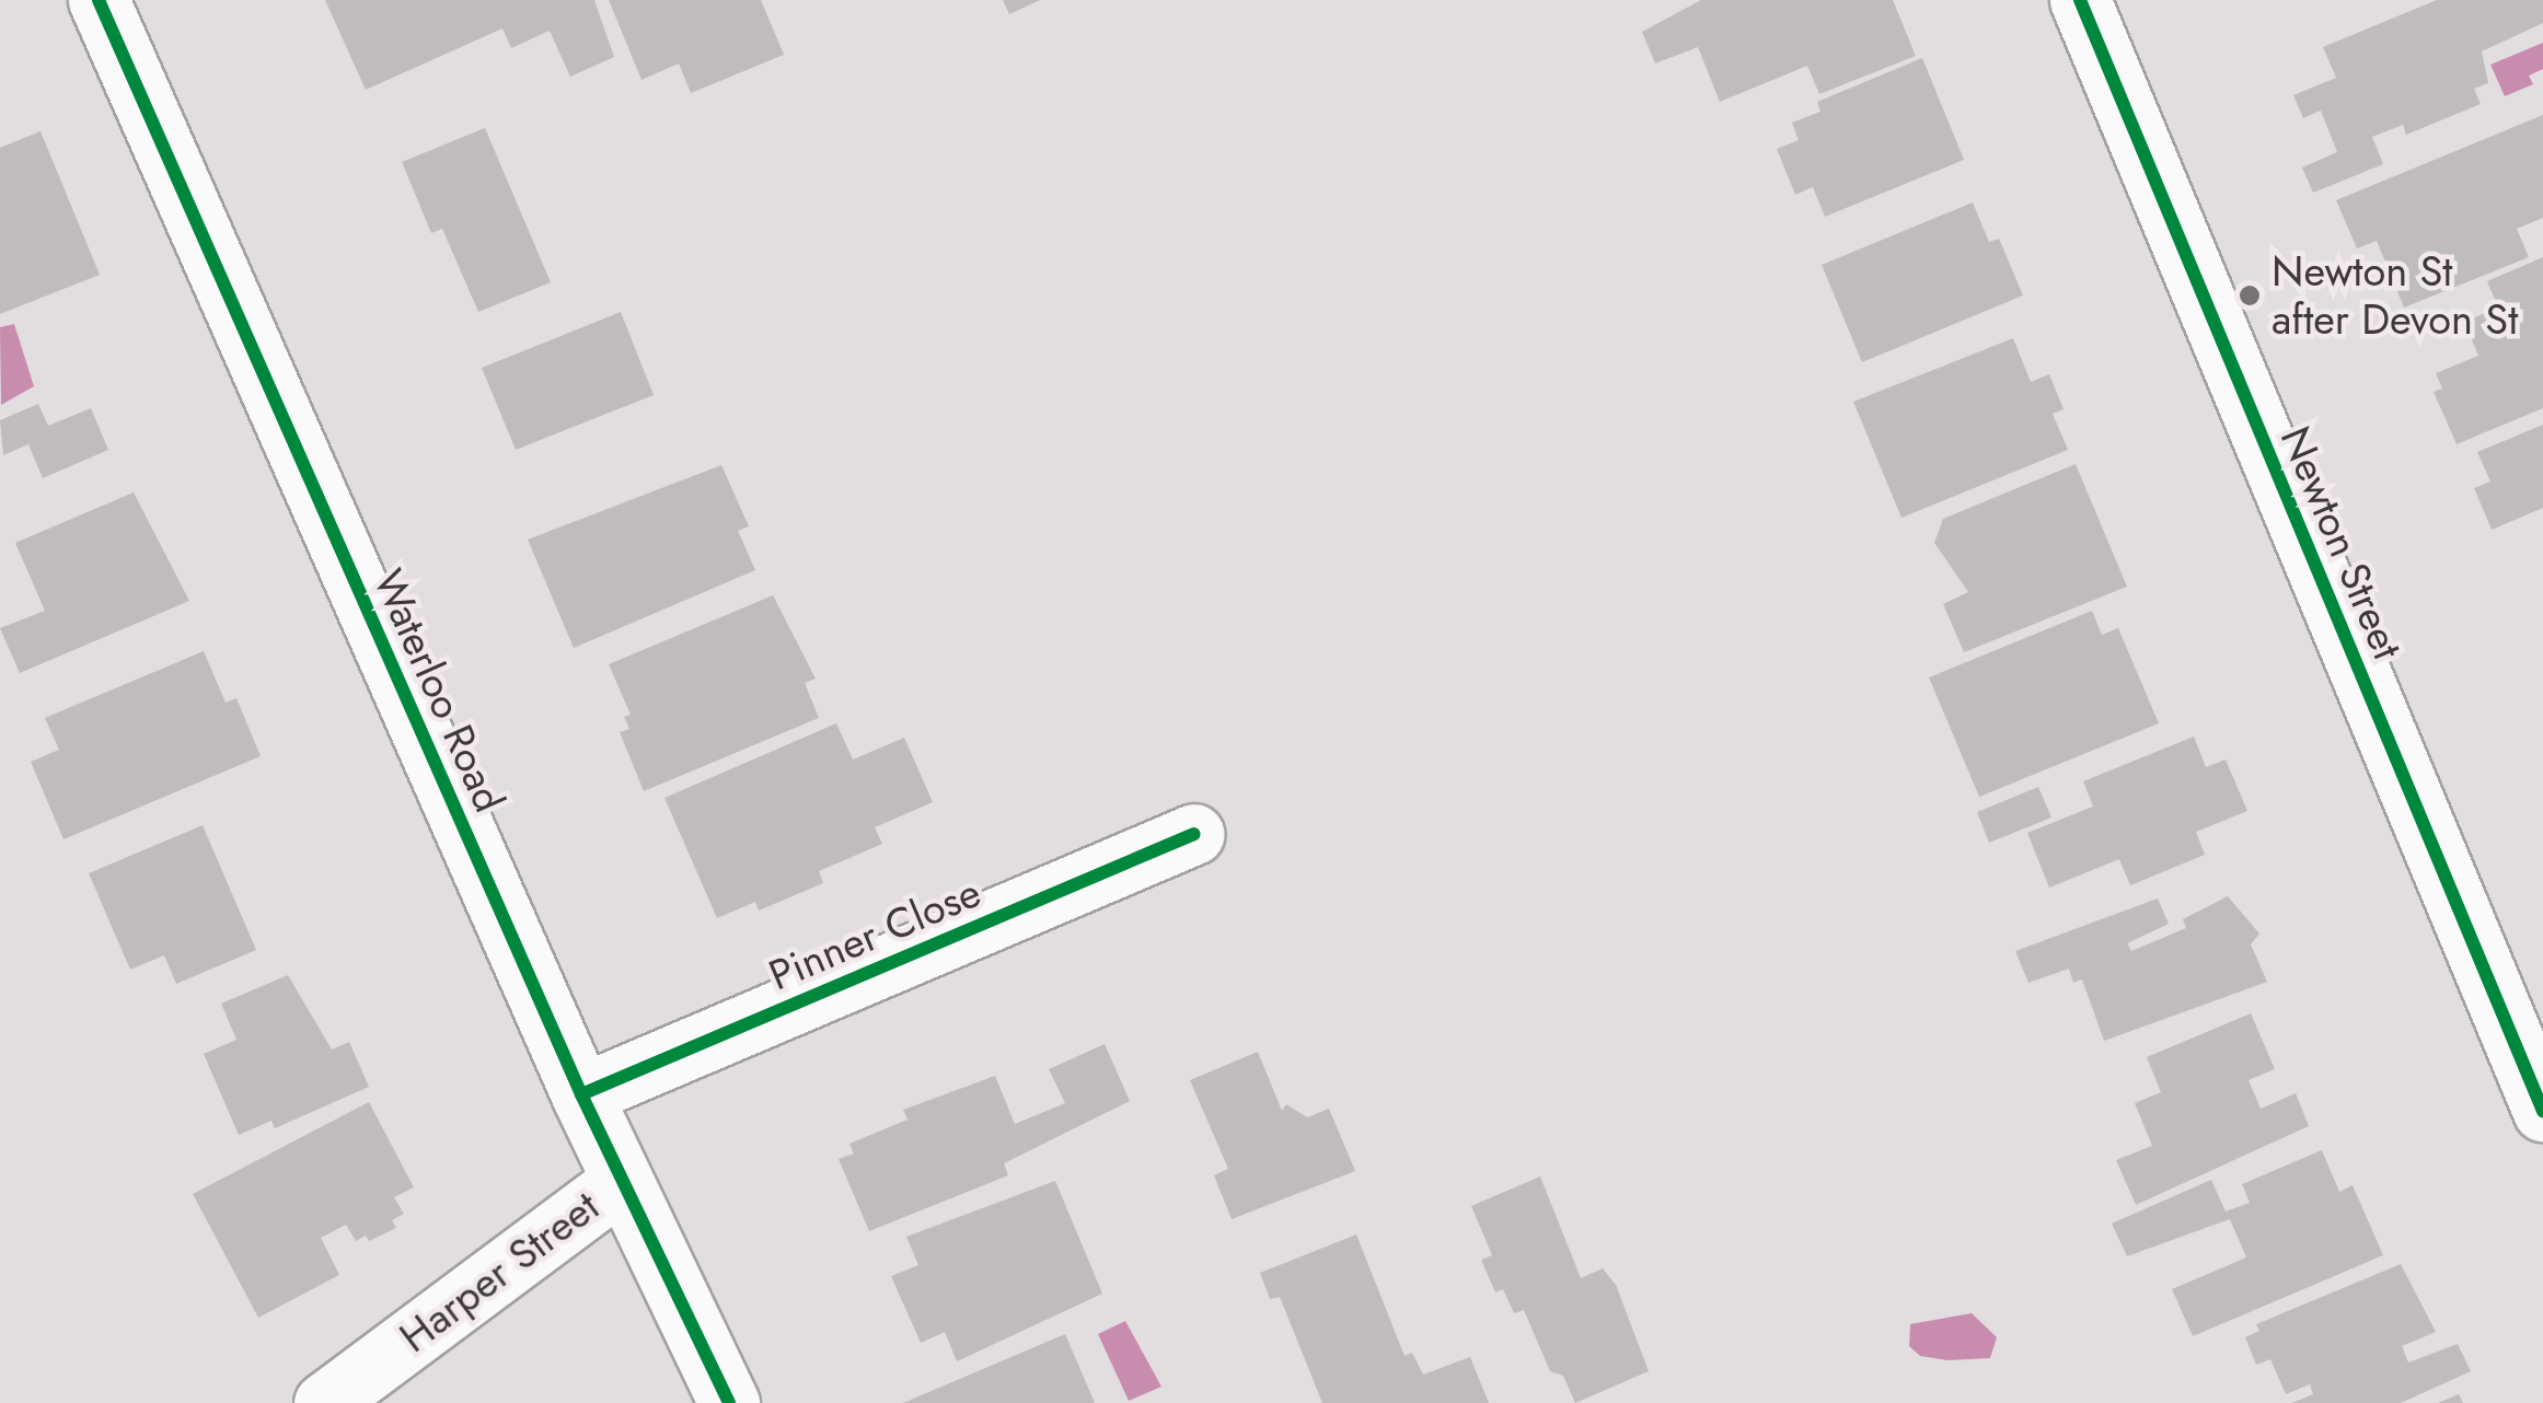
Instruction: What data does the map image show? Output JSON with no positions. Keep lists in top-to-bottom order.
{
  "streets": {
    "street": [
      "Newton Street",
      "Waterloo Road",
      "Pinner Close",
      "Harper Street"
    ]
  },
  "crossings": [
    ["Waterloo Road", "Pinner Close"],
    ["Waterloo Road", "Harper Street"]
  ],
  "places": ["Newton St after Devon St"]
}
